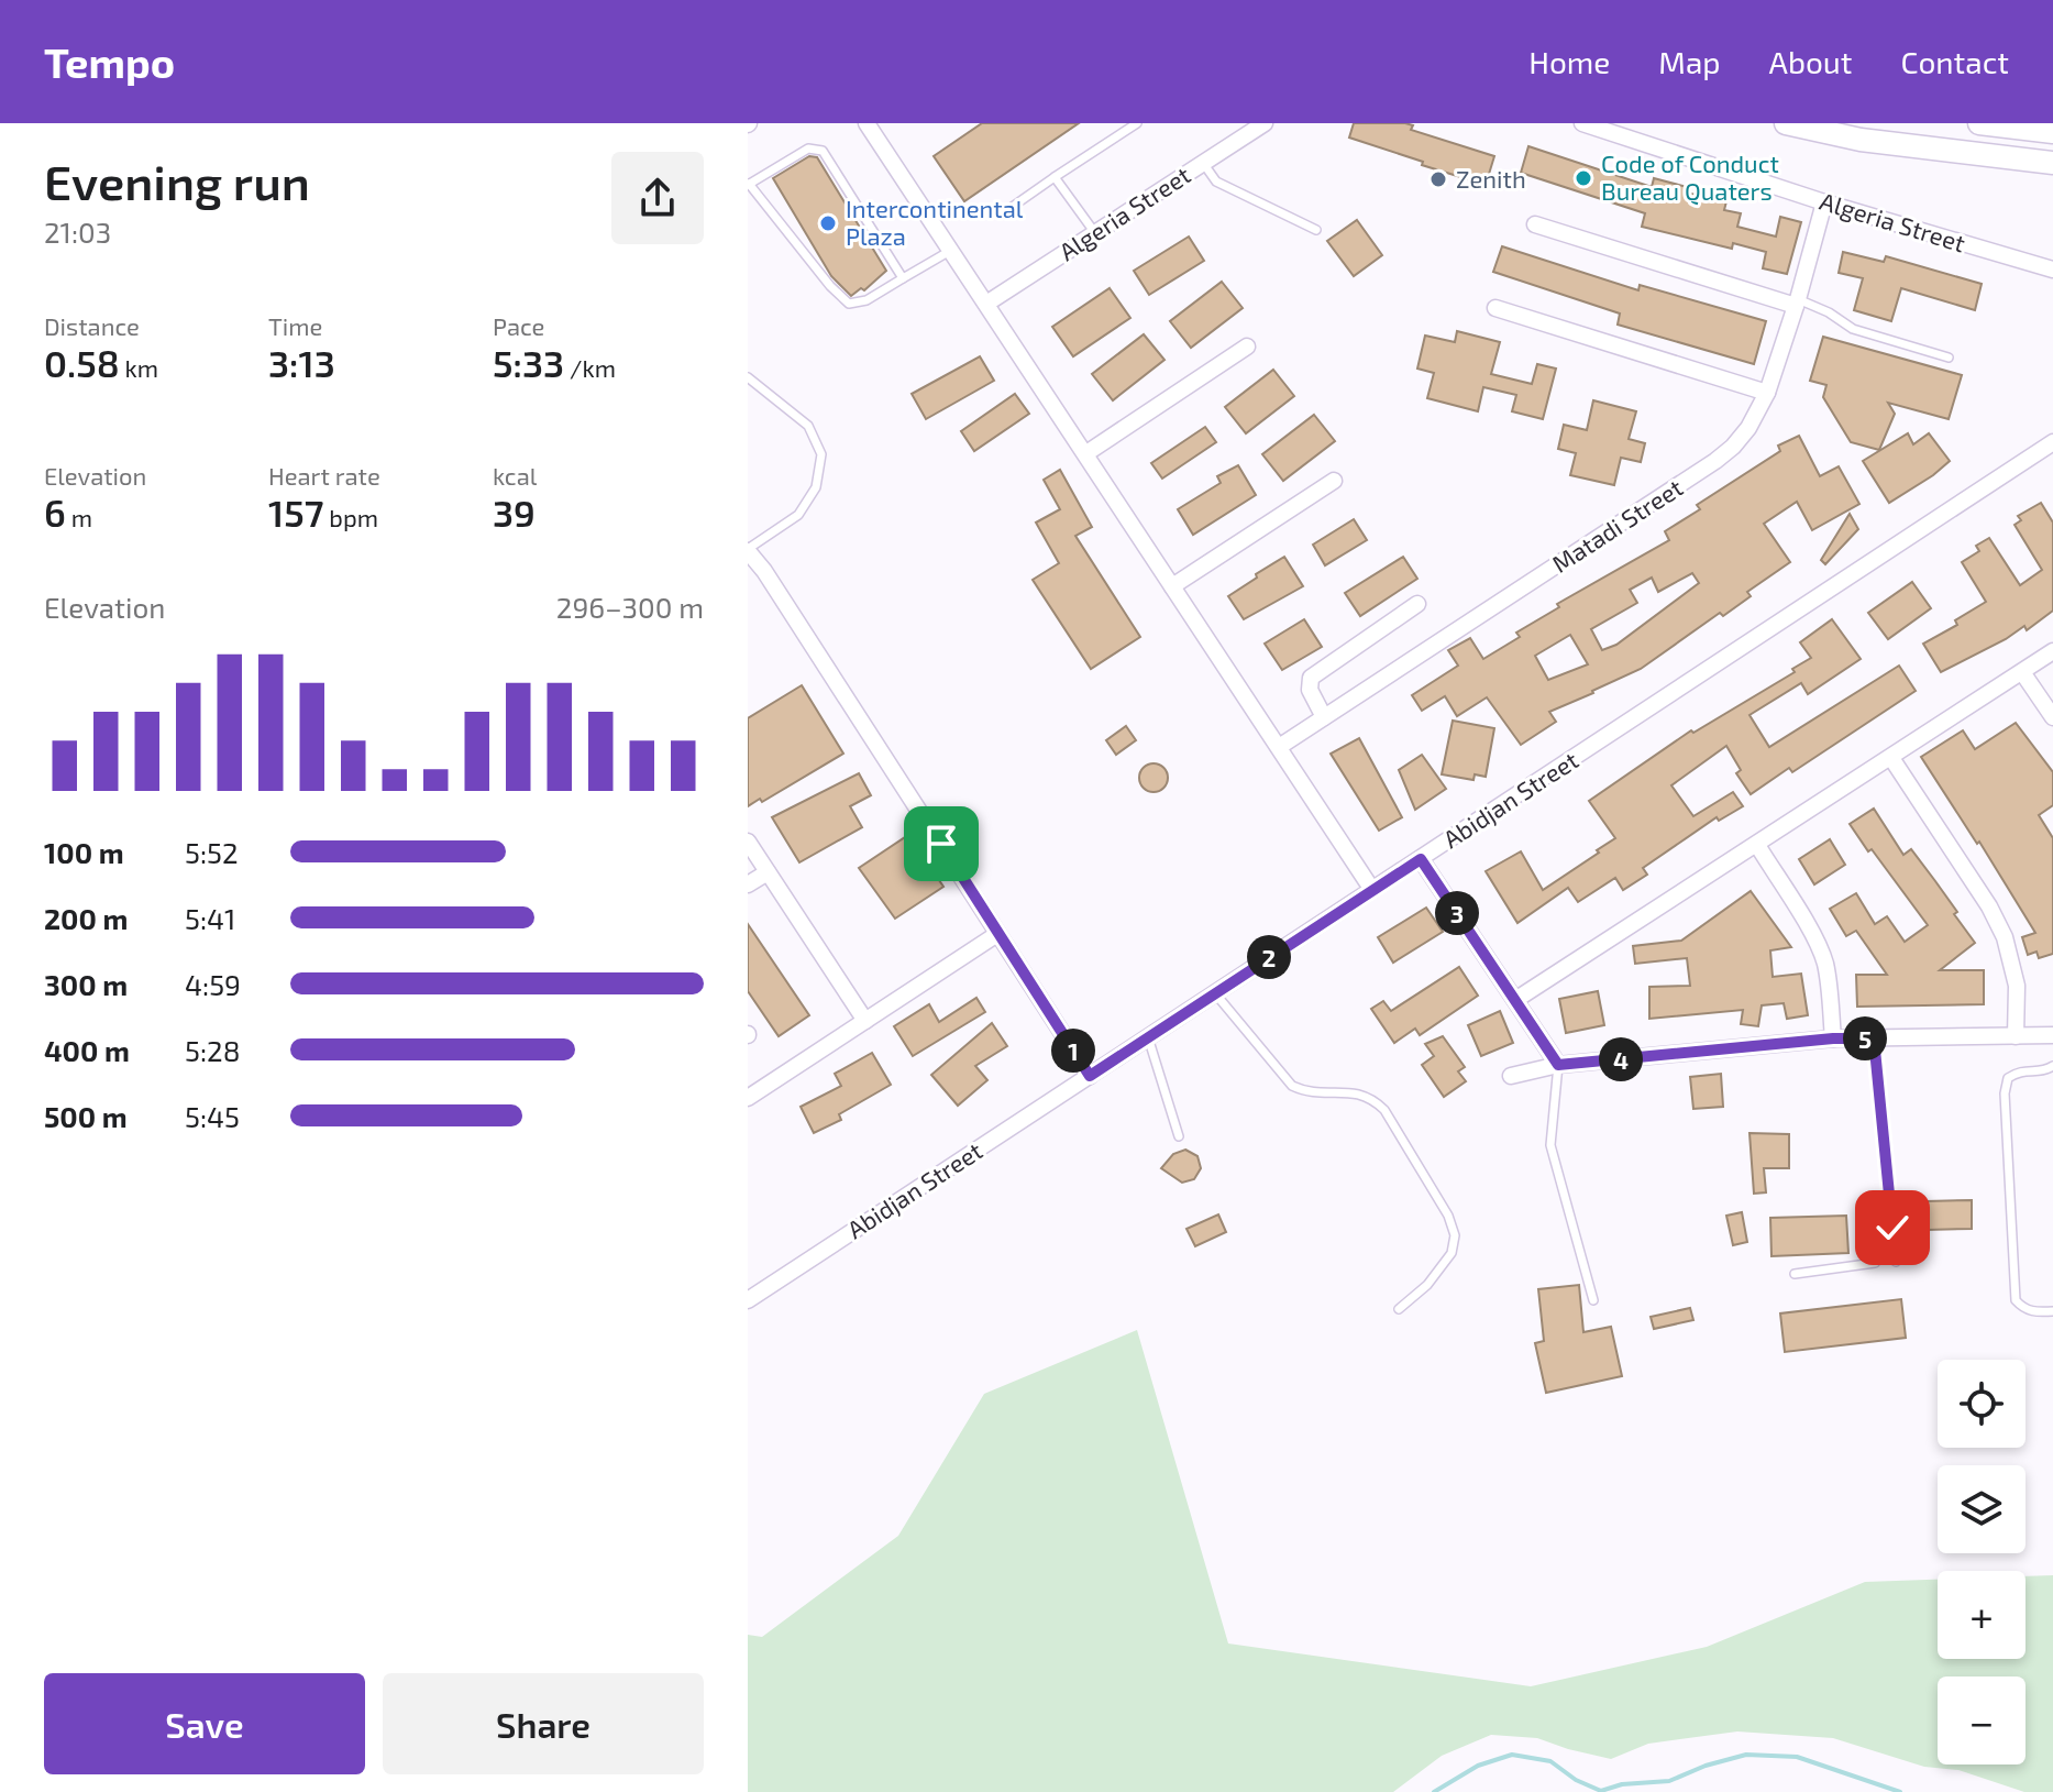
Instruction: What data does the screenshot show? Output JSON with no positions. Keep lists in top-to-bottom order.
{
  "streets": {
    "street": ["Algeria Street", "Matadi Street", "Abidjan Street"]
  },
  "crossings": [
    ["Algeria Street", "Matadi Street"]
  ],
  "places": ["Code of Conduct Bureau Quaters", "Zenith", "Intercontinental Plaza"],
  "page": {
    "header": "Tempo",
    "nav": [
      "Home",
      "Map",
      "About",
      "Contact"
    ],
    "heading": ["Evening run", "21:03"],
    "stats": [
      ["Distance", "0.58 km"],
      ["Time", "3:13"],
      ["Pace", "5:33 /km"],
      ["Elevation", "6 m"],
      ["Heart rate", "157 bpm"],
      ["kcal", "39"]
    ],
    "chart": ["Elevation", "296–300 m"],
    "list": [
      {
        "name": "100 m",
        "note": "5:52"
      },
      {
        "name": "200 m",
        "note": "5:41"
      },
      {
        "name": "300 m",
        "note": "4:59"
      },
      {
        "name": "400 m",
        "note": "5:28"
      },
      {
        "name": "500 m",
        "note": "5:45"
      }
    ],
    "pins": [
      "3",
      "2",
      "5",
      "1",
      "4"
    ],
    "map_buttons": ["+", "−"],
    "buttons": ["Save", "Share"]
  }
}
